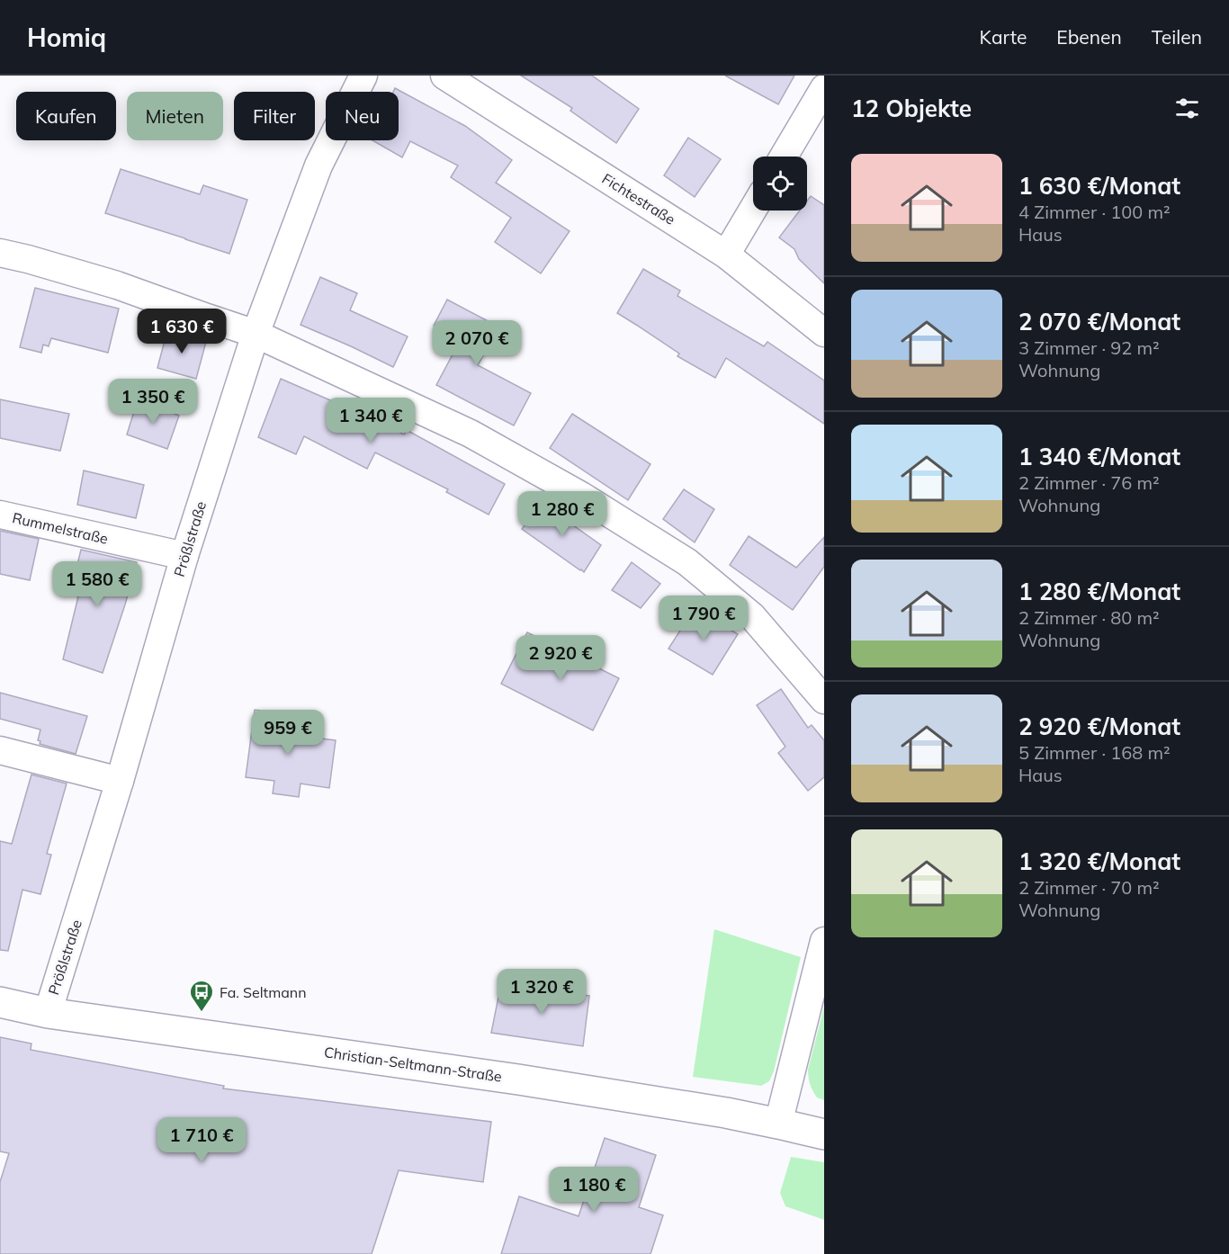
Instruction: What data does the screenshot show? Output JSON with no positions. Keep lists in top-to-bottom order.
{
  "streets": {
    "main road": ["Christian-Seltmann-Straße"],
    "street": ["Fichtestraße", "Rummelstraße", "Prößlstraße"]
  },
  "crossings": [
    ["Rummelstraße", "Prößlstraße"],
    ["Prößlstraße", "Christian-Seltmann-Straße"]
  ],
  "places": {
    "bus stop": ["Fa. Seltmann"]
  },
  "page": {
    "header": "Homiq",
    "nav": ["Karte", "Ebenen", "Teilen"],
    "heading": "12 Objekte",
    "chip": [
      "Kaufen",
      "Mieten",
      "Filter",
      "Neu"
    ],
    "list": [
      {
        "name": "1 630 €/Monat",
        "note": "4 Zimmer · 100 m² · Haus"
      },
      {
        "name": "2 070 €/Monat",
        "note": "3 Zimmer · 92 m² · Wohnung"
      },
      {
        "name": "1 340 €/Monat",
        "note": "2 Zimmer · 76 m² · Wohnung"
      },
      {
        "name": "1 280 €/Monat",
        "note": "2 Zimmer · 80 m² · Wohnung"
      },
      {
        "name": "2 920 €/Monat",
        "note": "5 Zimmer · 168 m² · Haus"
      },
      {
        "name": "1 320 €/Monat",
        "note": "2 Zimmer · 70 m² · Wohnung"
      }
    ],
    "price": [
      "1 630 €",
      "2 070 €",
      "1 350 €",
      "1 340 €",
      "1 280 €",
      "1 580 €",
      "1 790 €",
      "2 920 €",
      "959 €",
      "1 320 €",
      "1 710 €",
      "1 180 €"
    ]
  }
}
